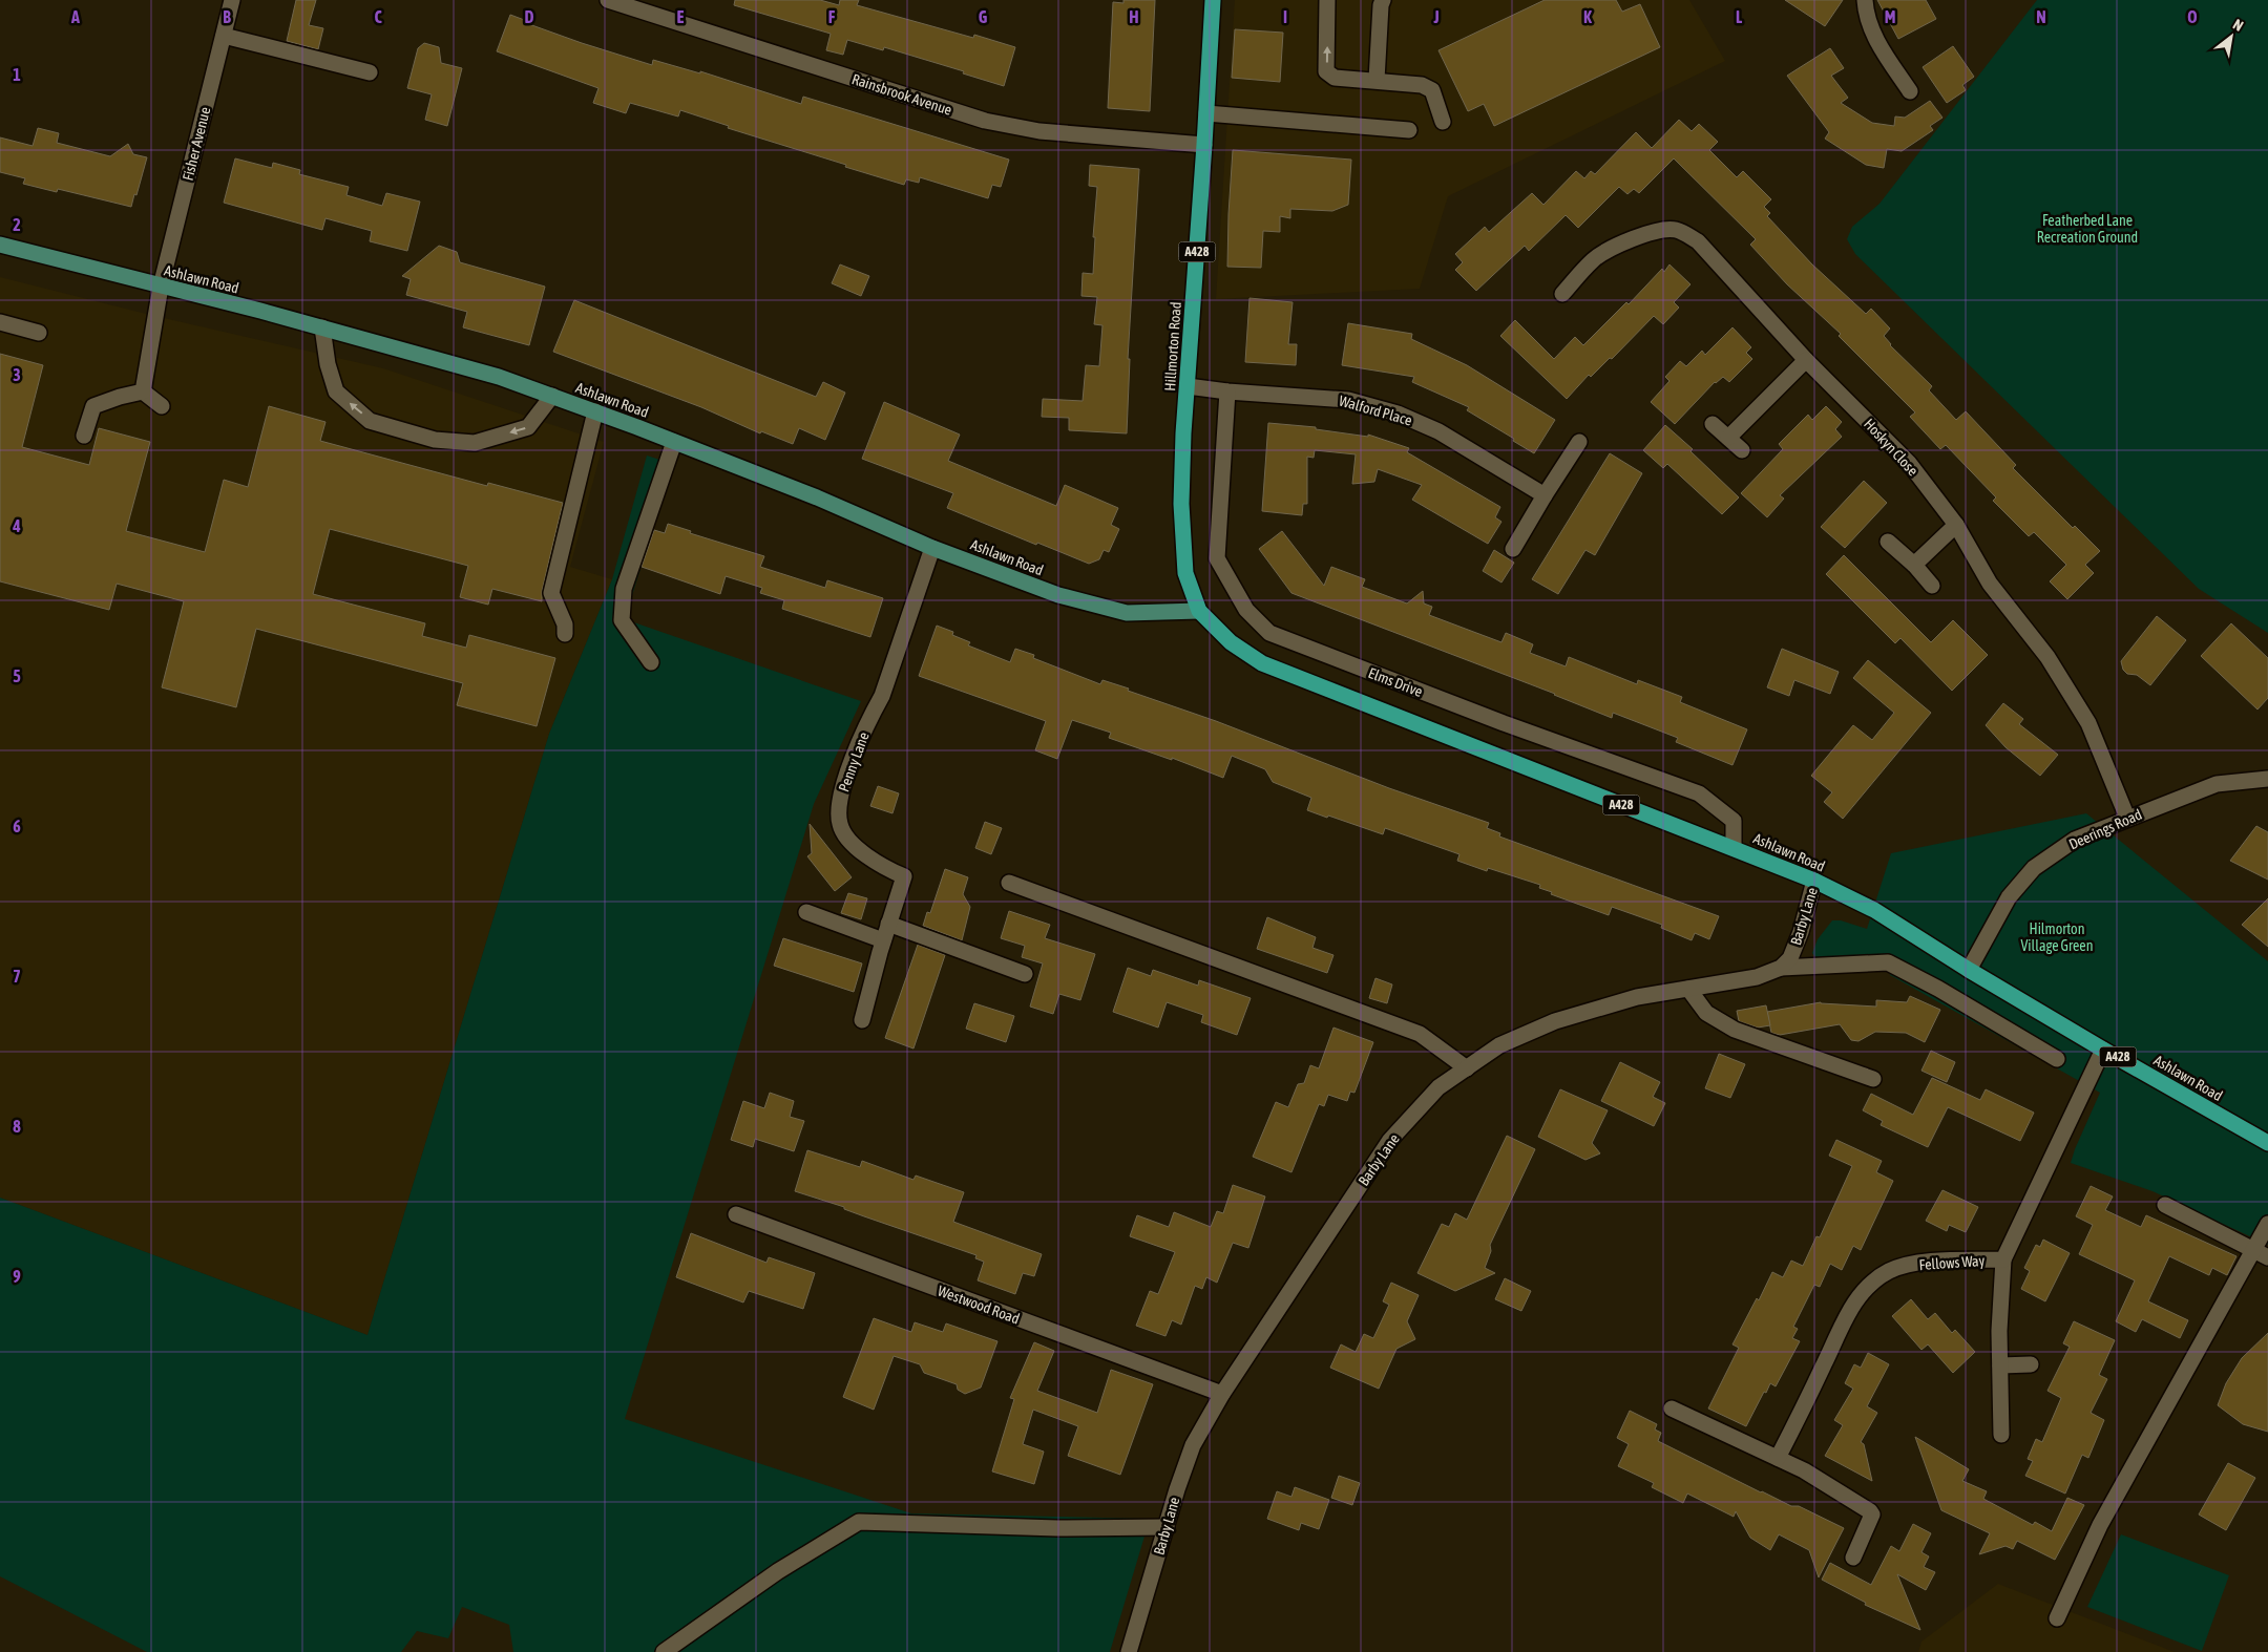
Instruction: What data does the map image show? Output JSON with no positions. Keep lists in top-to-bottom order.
{
  "streets": {
    "highway": ["A428", "Ashlawn Road", "Hillmorton Road"],
    "street": [
      "Rainsbrook Avenue",
      "Fisher Avenue",
      "Walford Place",
      "Hoskyn Close",
      "Elms Drive",
      "Penny Lane",
      "Deerings Road",
      "Barby Lane",
      "Fellows Way",
      "Westwood Road"
    ]
  },
  "crossings": [
    ["Rainsbrook Avenue", "Hillmorton Road"],
    ["Fisher Avenue", "Ashlawn Road"],
    ["Ashlawn Road", "Hillmorton Road"],
    ["Ashlawn Road", "Elms Drive"],
    ["Ashlawn Road", "Penny Lane"],
    ["Ashlawn Road", "Deerings Road"],
    ["Ashlawn Road", "Barby Lane"],
    ["Ashlawn Road", "Fellows Way"],
    ["Hillmorton Road", "Walford Place"],
    ["Walford Place", "Elms Drive"],
    ["Hoskyn Close", "Deerings Road"],
    ["Barby Lane", "Westwood Road"]
  ],
  "parks": ["Featherbed Lane Recreation Ground", "Hilmorton Village Green"],
  "north": "top right",
  "grid": {
    "columns": [
      "A",
      "B",
      "C",
      "D",
      "E",
      "F",
      "G",
      "H",
      "I",
      "J",
      "K",
      "L",
      "M",
      "N",
      "O"
    ],
    "rows": [
      "1",
      "2",
      "3",
      "4",
      "5",
      "6",
      "7",
      "8",
      "9"
    ]
  }
}
